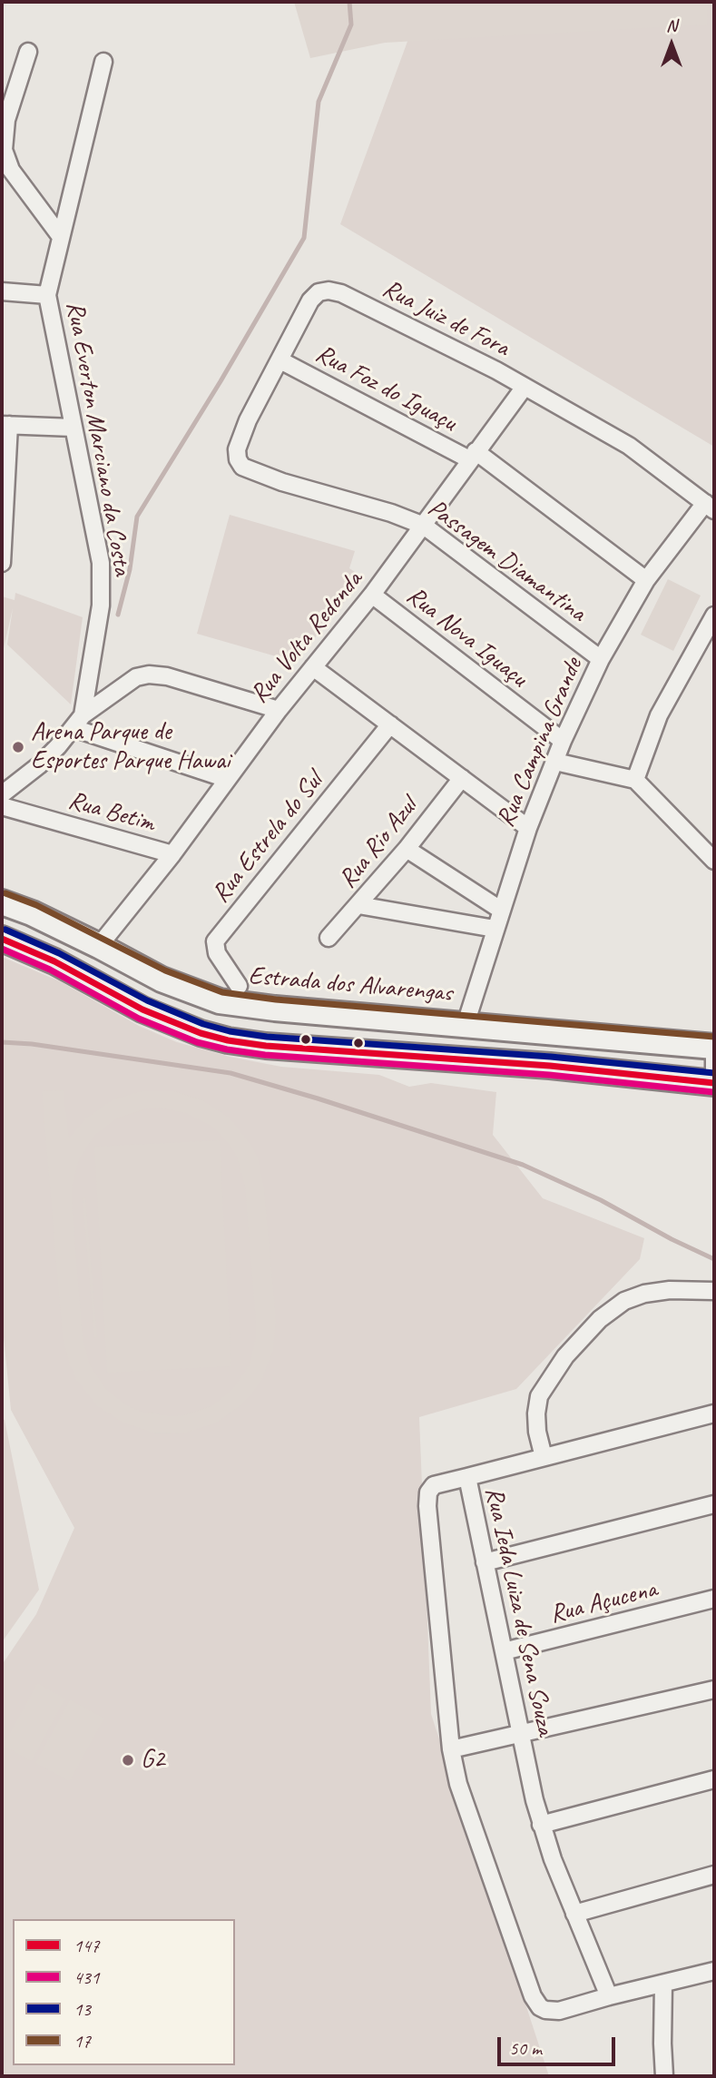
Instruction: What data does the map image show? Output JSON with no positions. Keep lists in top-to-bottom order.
{
  "streets": {
    "main road": ["Estrada dos Alvarengas"],
    "street": [
      "Rua Juiz de Fora",
      "Rua Foz do Iguaçu",
      "Rua Everton Marciano da Costa",
      "Passagem Diamantina",
      "Rua Volta Redonda",
      "Rua Nova Iguaçu",
      "Rua Campina Grande",
      "Rua Betim",
      "Rua Estrela do Sul",
      "Rua Rio Azul",
      "Rua Açucena",
      "Rua Ieda Luiza de Sena Souza"
    ]
  },
  "crossings": [
    ["Rua Juiz de Fora", "Rua Foz do Iguaçu"],
    ["Rua Juiz de Fora", "Passagem Diamantina"],
    ["Rua Juiz de Fora", "Rua Volta Redonda"],
    ["Rua Juiz de Fora", "Rua Campina Grande"],
    ["Rua Foz do Iguaçu", "Rua Volta Redonda"],
    ["Rua Foz do Iguaçu", "Rua Campina Grande"],
    ["Passagem Diamantina", "Rua Volta Redonda"],
    ["Passagem Diamantina", "Rua Campina Grande"],
    ["Rua Volta Redonda", "Rua Nova Iguaçu"],
    ["Rua Volta Redonda", "Rua Betim"],
    ["Rua Volta Redonda", "Estrada dos Alvarengas"],
    ["Rua Nova Iguaçu", "Rua Campina Grande"],
    ["Rua Campina Grande", "Estrada dos Alvarengas"],
    ["Rua Açucena", "Rua Ieda Luiza de Sena Souza"]
  ],
  "places": ["Arena Parque de Esportes Parque Hawai", "G2"],
  "lines": [
    "transit line 17",
    "transit line 13",
    "transit line 147",
    "transit line 431"
  ],
  "legend": [
    "147",
    "431",
    "13",
    "17"
  ],
  "scale_bar": "50 m",
  "north": "top"
}
